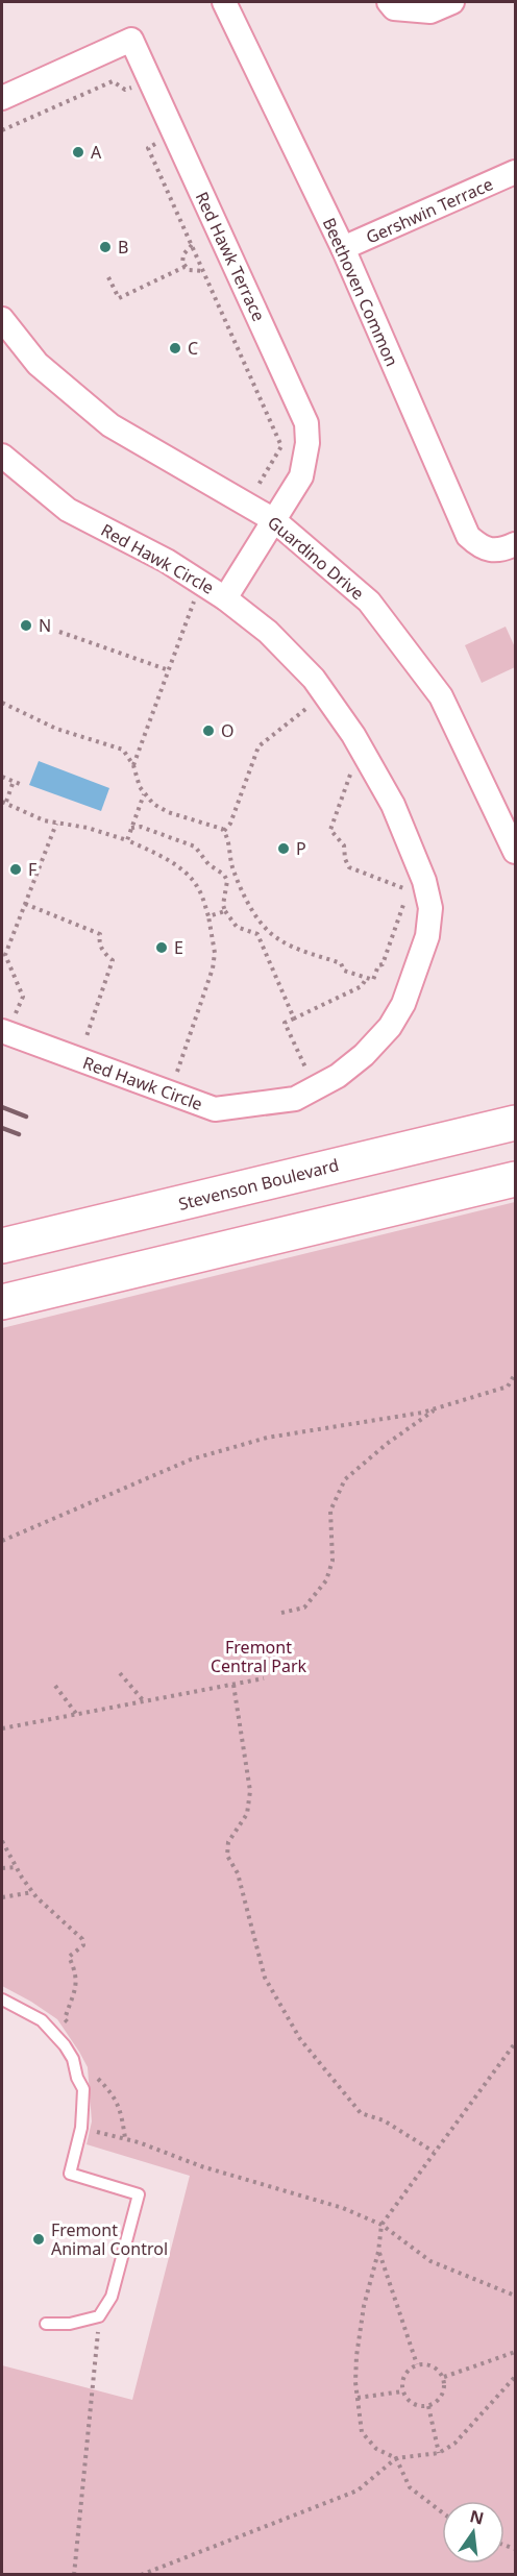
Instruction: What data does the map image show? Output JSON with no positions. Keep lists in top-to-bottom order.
{
  "streets": {
    "main road": ["Stevenson Boulevard"],
    "street": [
      "Gershwin Terrace",
      "Red Hawk Terrace",
      "Beethoven Common",
      "Guardino Drive",
      "Red Hawk Circle"
    ]
  },
  "crossings": [
    ["Gershwin Terrace", "Beethoven Common"],
    ["Red Hawk Terrace", "Guardino Drive"],
    ["Red Hawk Terrace", "Red Hawk Circle"]
  ],
  "parks": ["Fremont Central Park"],
  "places": [
    "A",
    "B",
    "C",
    "N",
    "O",
    "P",
    "F",
    "E",
    "Fremont Animal Control"
  ],
  "north": "top"
}
